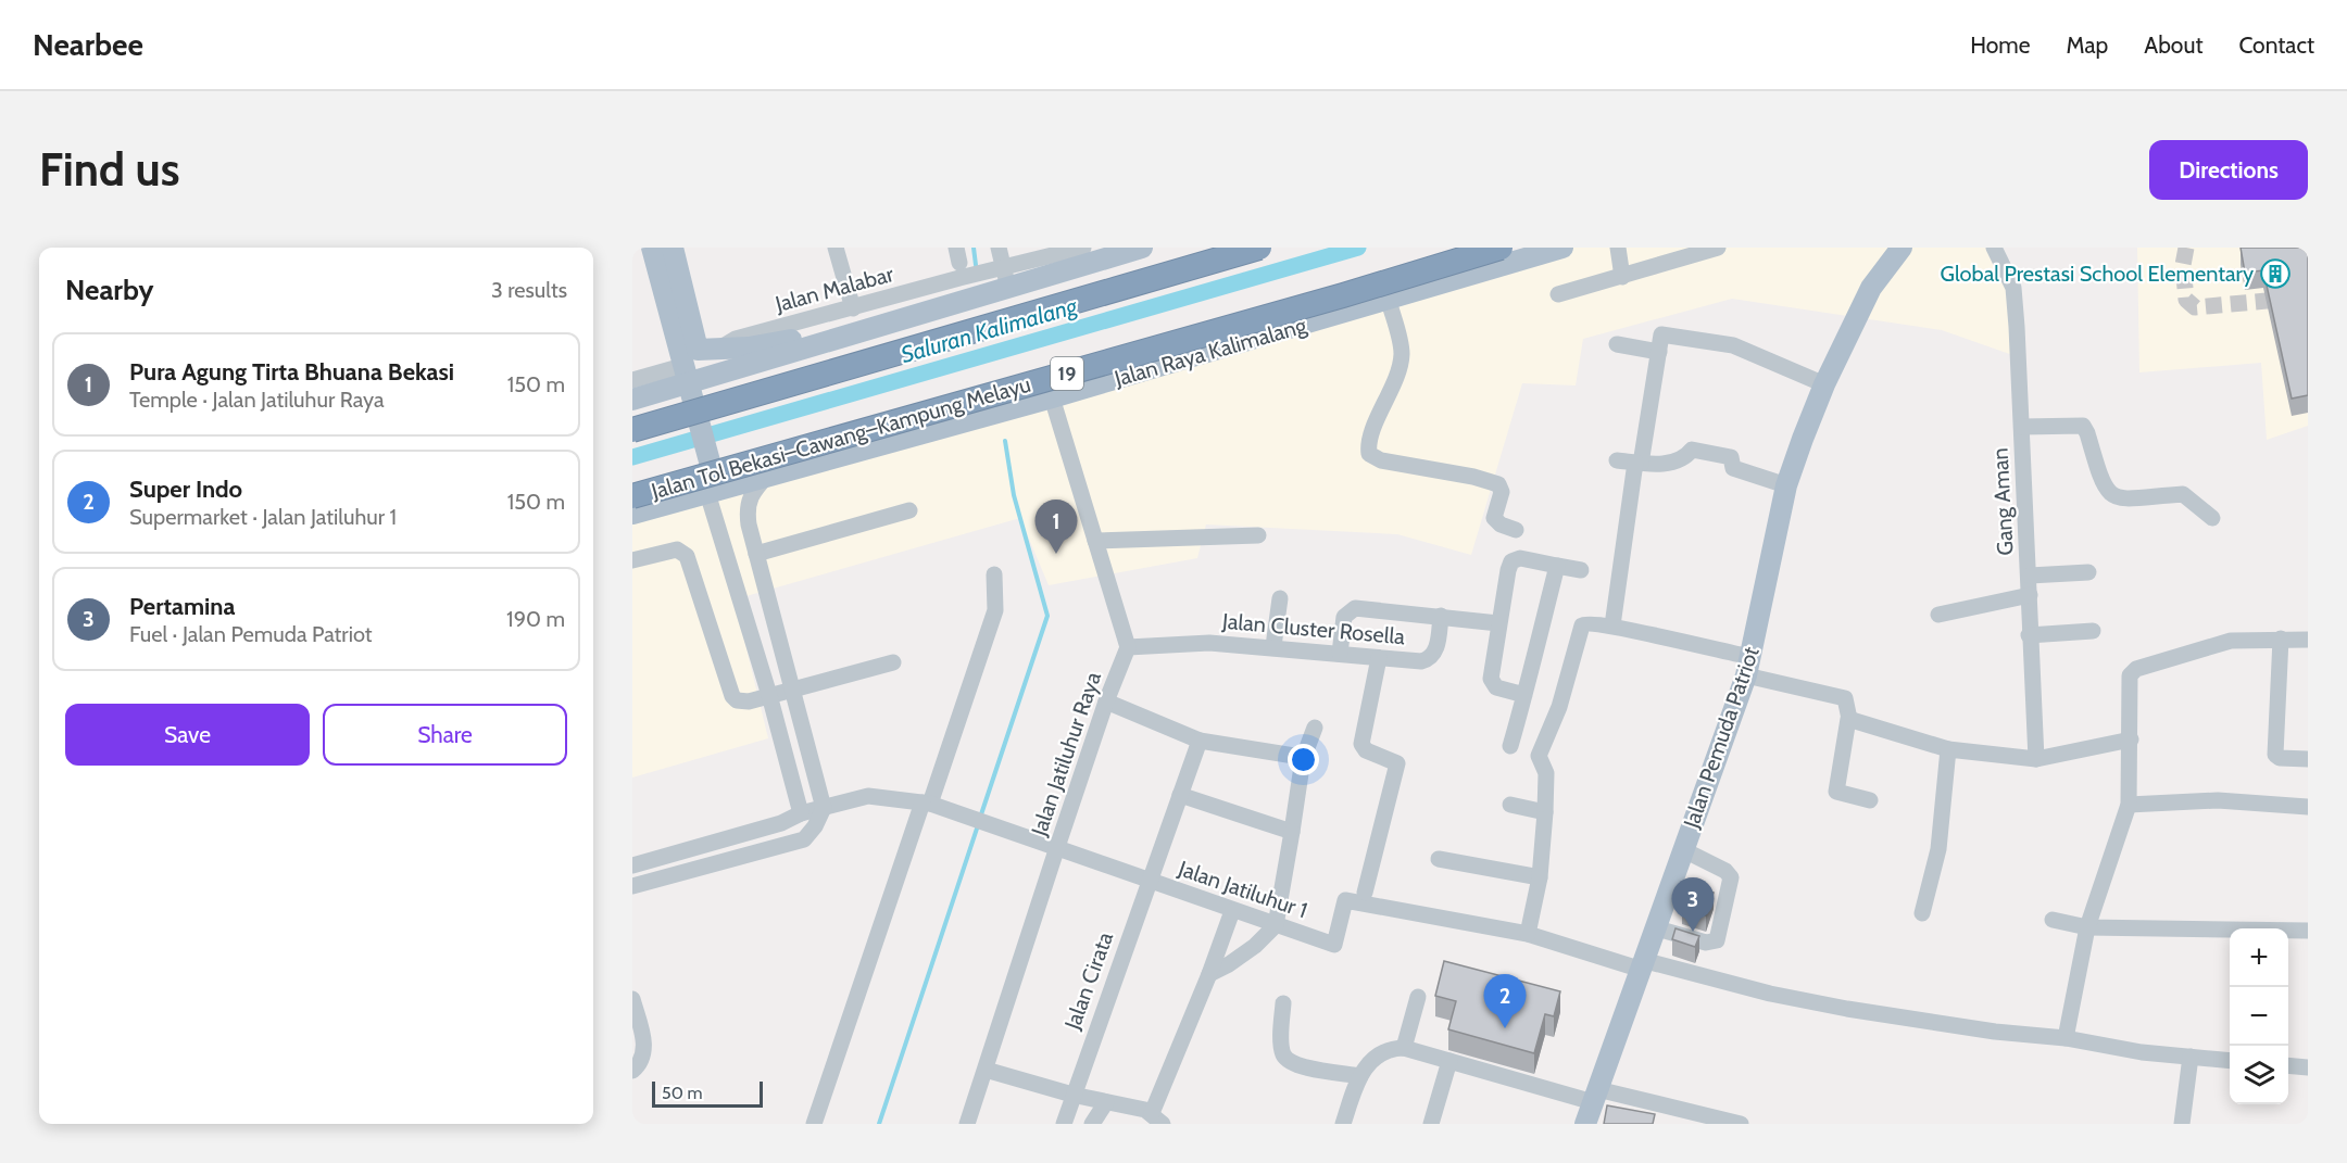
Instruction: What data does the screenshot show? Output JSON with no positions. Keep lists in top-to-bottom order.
{
  "streets": {
    "highway": ["19", "Jalan Tol Bekasi–Cawang–Kampung Melayu"],
    "main road": ["Jalan Raya Kalimalang", "Jalan Pemuda Patriot"],
    "street": [
      "Jalan Malabar",
      "Gang Aman",
      "Jalan Cluster Rosella",
      "Jalan Jatiluhur Raya",
      "Jalan Jatiluhur 1",
      "Jalan Cirata"
    ]
  },
  "crossings": [
    ["Jalan Cluster Rosella", "Jalan Jatiluhur Raya"],
    ["Jalan Pemuda Patriot", "Jalan Jatiluhur 1"],
    ["Jalan Jatiluhur Raya", "Jalan Jatiluhur 1"],
    ["Jalan Jatiluhur 1", "Jalan Cirata"]
  ],
  "water": ["Saluran Kalimalang"],
  "places": {
    "building": ["Global Prestasi School Elementary"]
  },
  "scale_bar": "50 m",
  "page": {
    "header": "Nearbee",
    "nav": [
      "Home",
      "Map",
      "About",
      "Contact"
    ],
    "buttons": [
      "Directions",
      ["Save", "Share"]
    ],
    "title": "Find us",
    "heading": ["Nearby", "3 results"],
    "list": [
      {
        "mark": "1",
        "name": "Pura Agung Tirta Bhuana Bekasi",
        "note": "Temple · Jalan Jatiluhur Raya",
        "value": "150 m"
      },
      {
        "mark": "2",
        "name": "Super Indo",
        "note": "Supermarket · Jalan Jatiluhur 1",
        "value": "150 m"
      },
      {
        "mark": "3",
        "name": "Pertamina",
        "note": "Fuel · Jalan Pemuda Patriot",
        "value": "190 m"
      }
    ],
    "pins": ["1", "3", "2"],
    "map_buttons": ["+", "−"],
    "scale": "50 m"
  }
}
